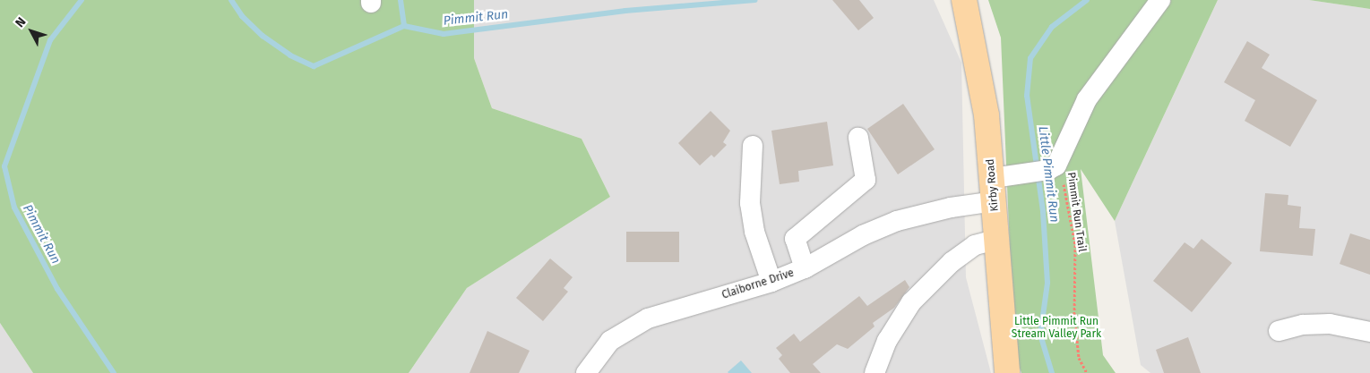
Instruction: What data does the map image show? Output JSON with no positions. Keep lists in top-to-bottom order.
{
  "streets": {
    "main road": ["Kirby Road"],
    "street": ["Claiborne Drive"],
    "path": ["Pimmit Run Trail"]
  },
  "crossings": [
    ["Kirby Road", "Claiborne Drive"],
    ["Pimmit Run Trail", "Claiborne Drive"]
  ],
  "water": ["Pimmit Run", "Little Pimmit Run"],
  "parks": ["Little Pimmit Run Stream Valley Park"],
  "north": "top left"
}
